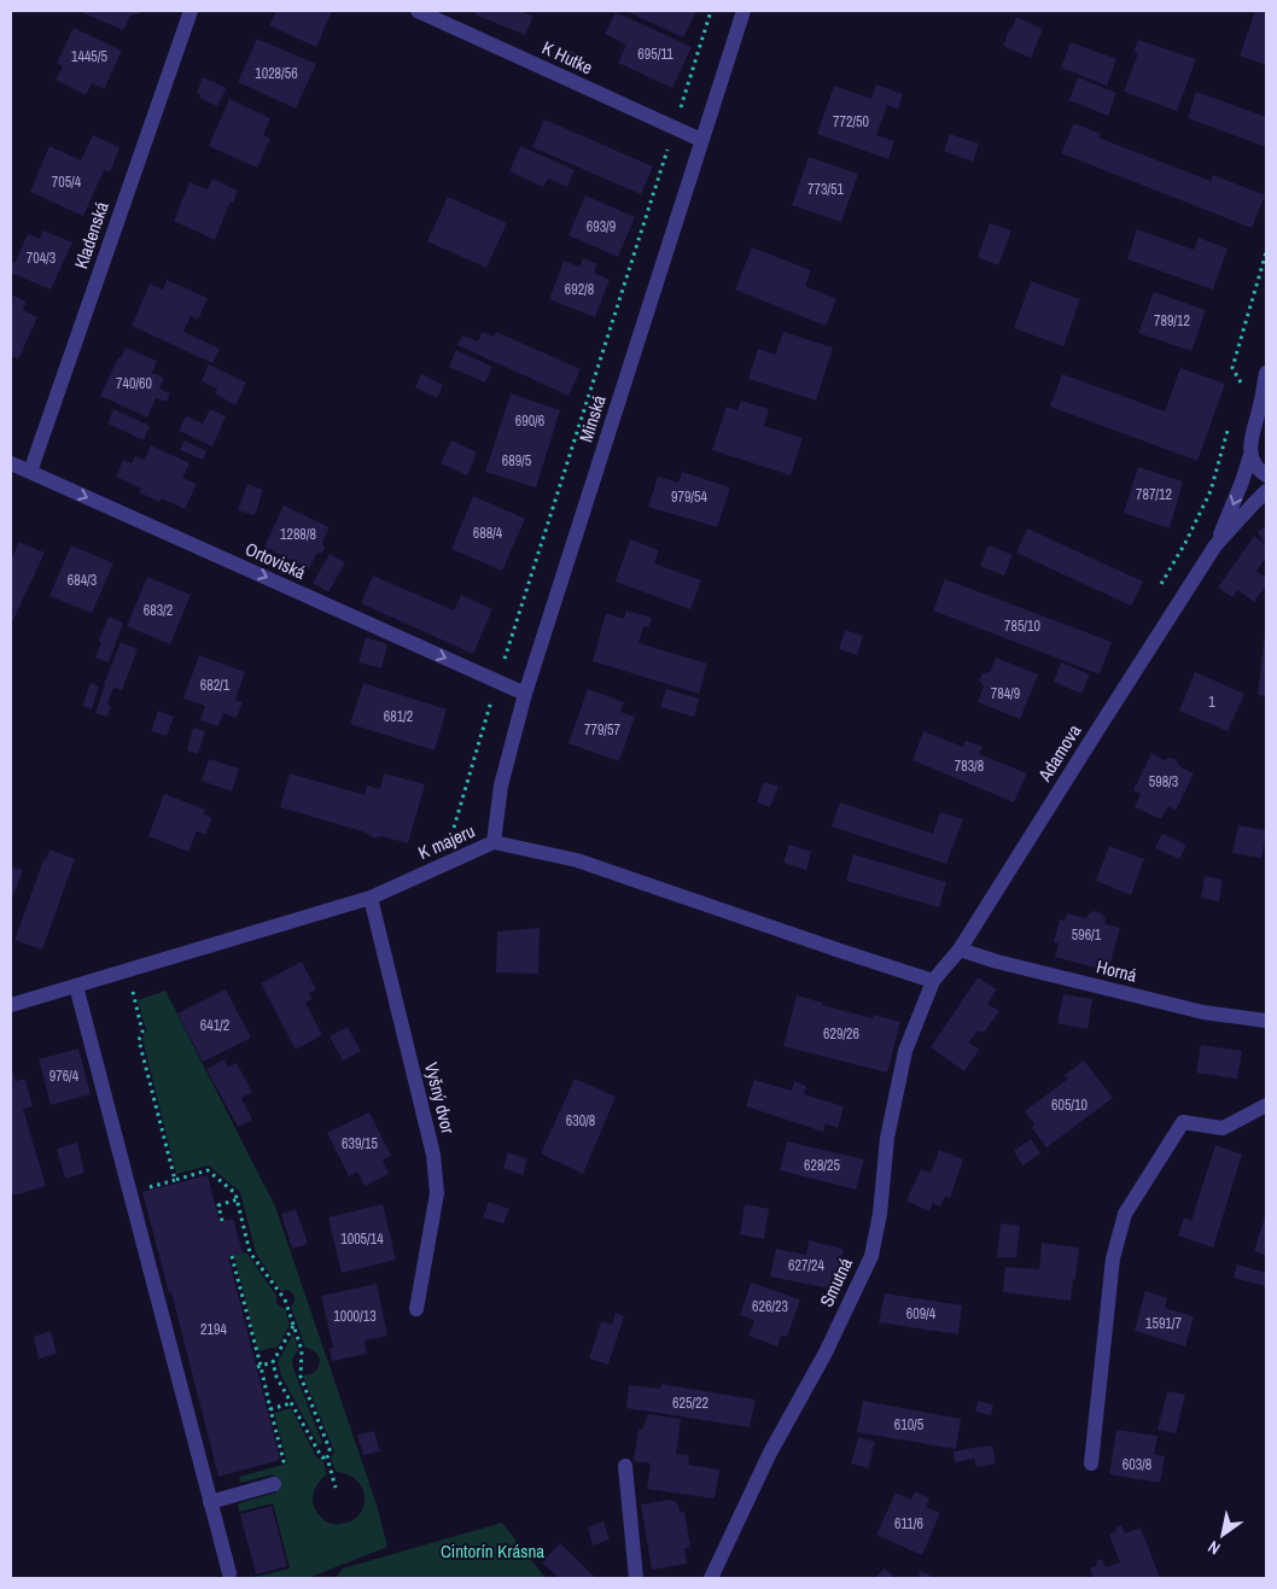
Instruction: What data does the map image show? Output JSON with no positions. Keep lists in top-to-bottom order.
{
  "streets": {
    "street": [
      "K Hutke",
      "Kladenská",
      "Minská",
      "Ortoviská",
      "Adamova",
      "K majeru",
      "Horná",
      "Vyšný dvor",
      "Smutná"
    ]
  },
  "crossings": [
    ["K Hutke", "Minská"],
    ["Kladenská", "Ortoviská"],
    ["Minská", "Ortoviská"],
    ["Minská", "K majeru"],
    ["Adamova", "K majeru"],
    ["Adamova", "Horná"],
    ["Adamova", "Smutná"],
    ["K majeru", "Vyšný dvor"],
    ["K majeru", "Smutná"]
  ],
  "one_way": ["Ortoviská"],
  "parks": ["Cintorín Krásna"],
  "house_numbers": [
    "695/11",
    "1445/5",
    "1028/56",
    "772/50",
    "705/4",
    "773/51",
    "693/9",
    "704/3",
    "692/8",
    "789/12",
    "740/60",
    "690/6",
    "689/5",
    "787/12",
    "979/54",
    "688/4",
    "1288/8",
    "684/3",
    "683/2",
    "785/10",
    "682/1",
    "784/9",
    "1",
    "681/2",
    "779/57",
    "783/8",
    "598/3",
    "596/1",
    "641/2",
    "629/26",
    "976/4",
    "605/10",
    "630/8",
    "639/15",
    "628/25",
    "1005/14",
    "627/24",
    "626/23",
    "609/4",
    "1000/13",
    "1591/7",
    "2194",
    "625/22",
    "610/5",
    "603/8",
    "611/6"
  ],
  "north": "bottom left"
}
